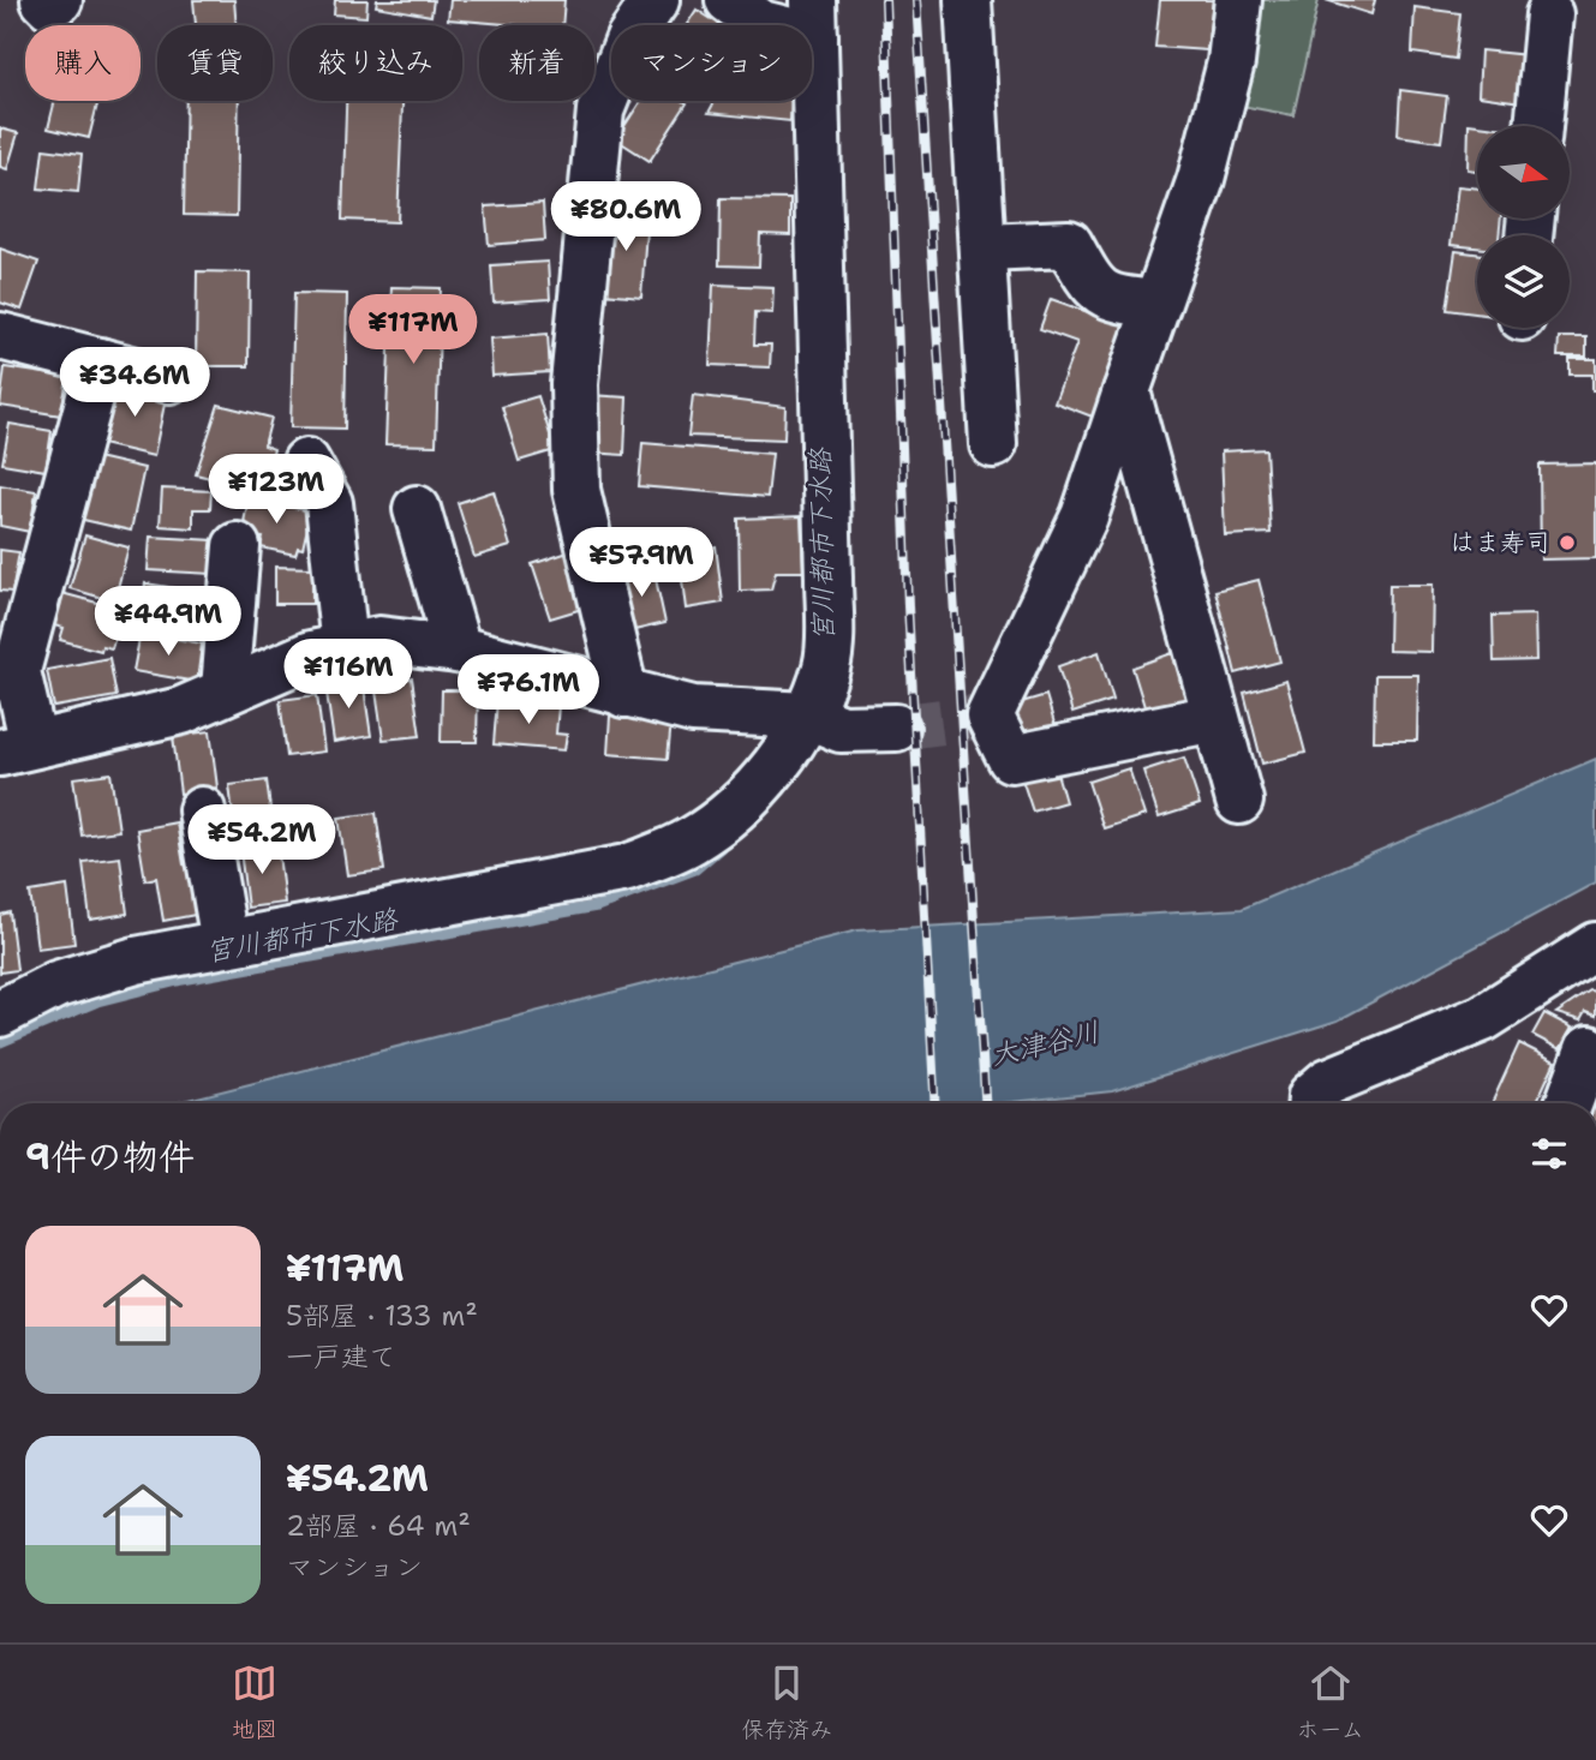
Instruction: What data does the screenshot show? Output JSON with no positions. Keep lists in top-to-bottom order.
{
  "water": ["宮川都市下水路", "大津谷川"],
  "places": ["はま寿司"],
  "north": "right",
  "page": {
    "chip": [
      "購入",
      "賃貸",
      "絞り込み",
      "新着",
      "マンション"
    ],
    "price": [
      "¥80.6M",
      "¥117M",
      "¥34.6M",
      "¥123M",
      "¥57.9M",
      "¥44.9M",
      "¥116M",
      "¥76.1M",
      "¥54.2M"
    ],
    "heading": "9件の物件",
    "list": [
      {
        "name": "¥117M",
        "note": "5部屋 · 133 m² · 一戸建て"
      },
      {
        "name": "¥54.2M",
        "note": "2部屋 · 64 m² · マンション"
      }
    ],
    "tabs": ["地図", "保存済み", "ホーム"]
  }
}
